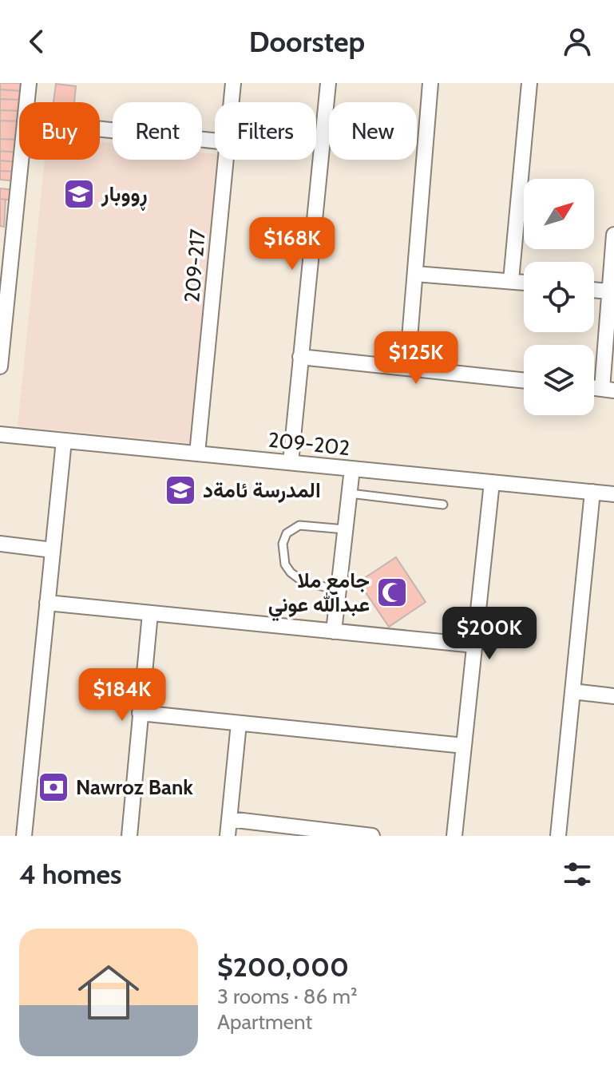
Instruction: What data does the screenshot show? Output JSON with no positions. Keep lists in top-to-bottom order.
{
  "streets": {
    "street": ["209-217", "209-202"]
  },
  "crossings": [
    ["209-217", "209-202"]
  ],
  "places": {
    "school or university": ["ڕووبار", "المدرسة ئامةد"],
    "mosque": ["جامع ملا عبدالله عوني"],
    "bank": ["Nawroz Bank"]
  },
  "north": "top right",
  "page": {
    "header": "Doorstep",
    "chip": [
      "Buy",
      "Rent",
      "Filters",
      "New"
    ],
    "price": [
      "$168K",
      "$125K",
      "$200K",
      "$184K"
    ],
    "heading": "4 homes",
    "list": [
      {
        "name": "$200,000",
        "note": "3 rooms · 86 m² · Apartment"
      }
    ]
  }
}
